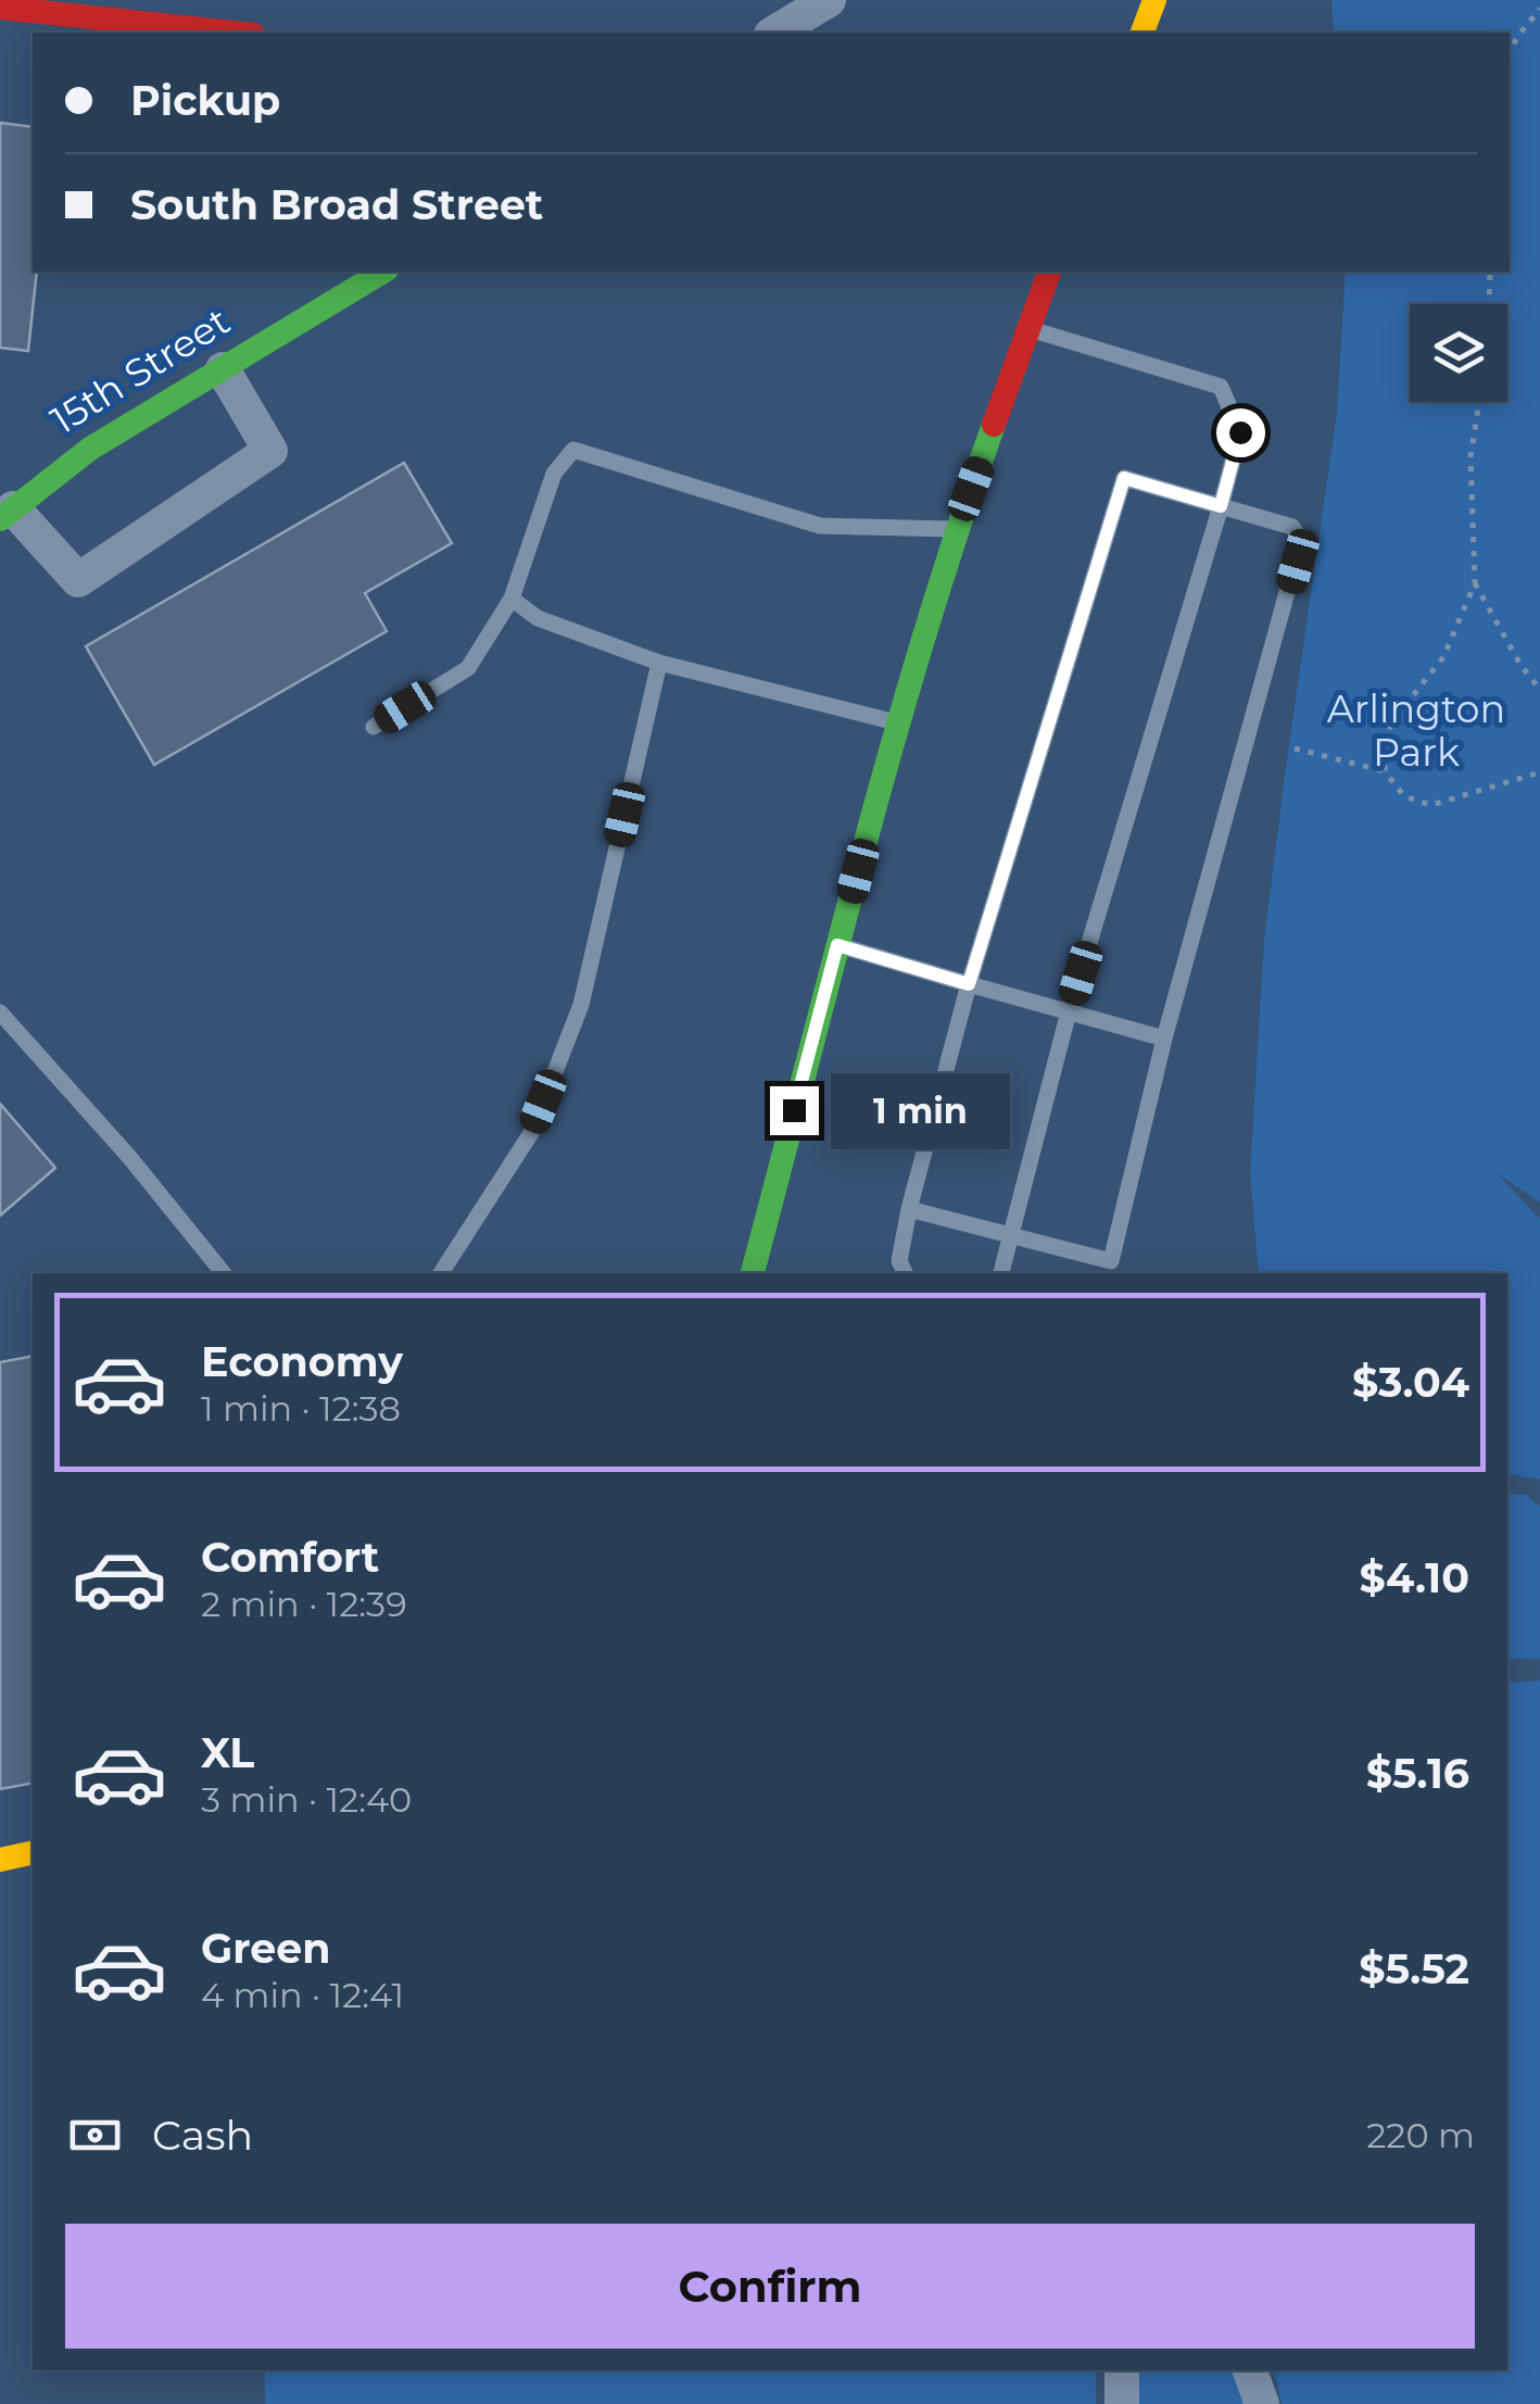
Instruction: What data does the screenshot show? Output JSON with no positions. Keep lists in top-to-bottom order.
{
  "streets": {
    "street": ["15th Street"]
  },
  "parks": ["Arlington Park"],
  "page": {
    "banner": ["Pickup", "South Broad Street"],
    "bubble": "1 min",
    "list": [
      {
        "name": "Economy",
        "note": "1 min · 12:38",
        "value": "$3.04"
      },
      {
        "name": "Comfort",
        "note": "2 min · 12:39",
        "value": "$4.10"
      },
      {
        "name": "XL",
        "note": "3 min · 12:40",
        "value": "$5.16"
      },
      {
        "name": "Green",
        "note": "4 min · 12:41",
        "value": "$5.52"
      }
    ],
    "pay": ["Cash", "220 m"],
    "buttons": "Confirm"
  }
}
